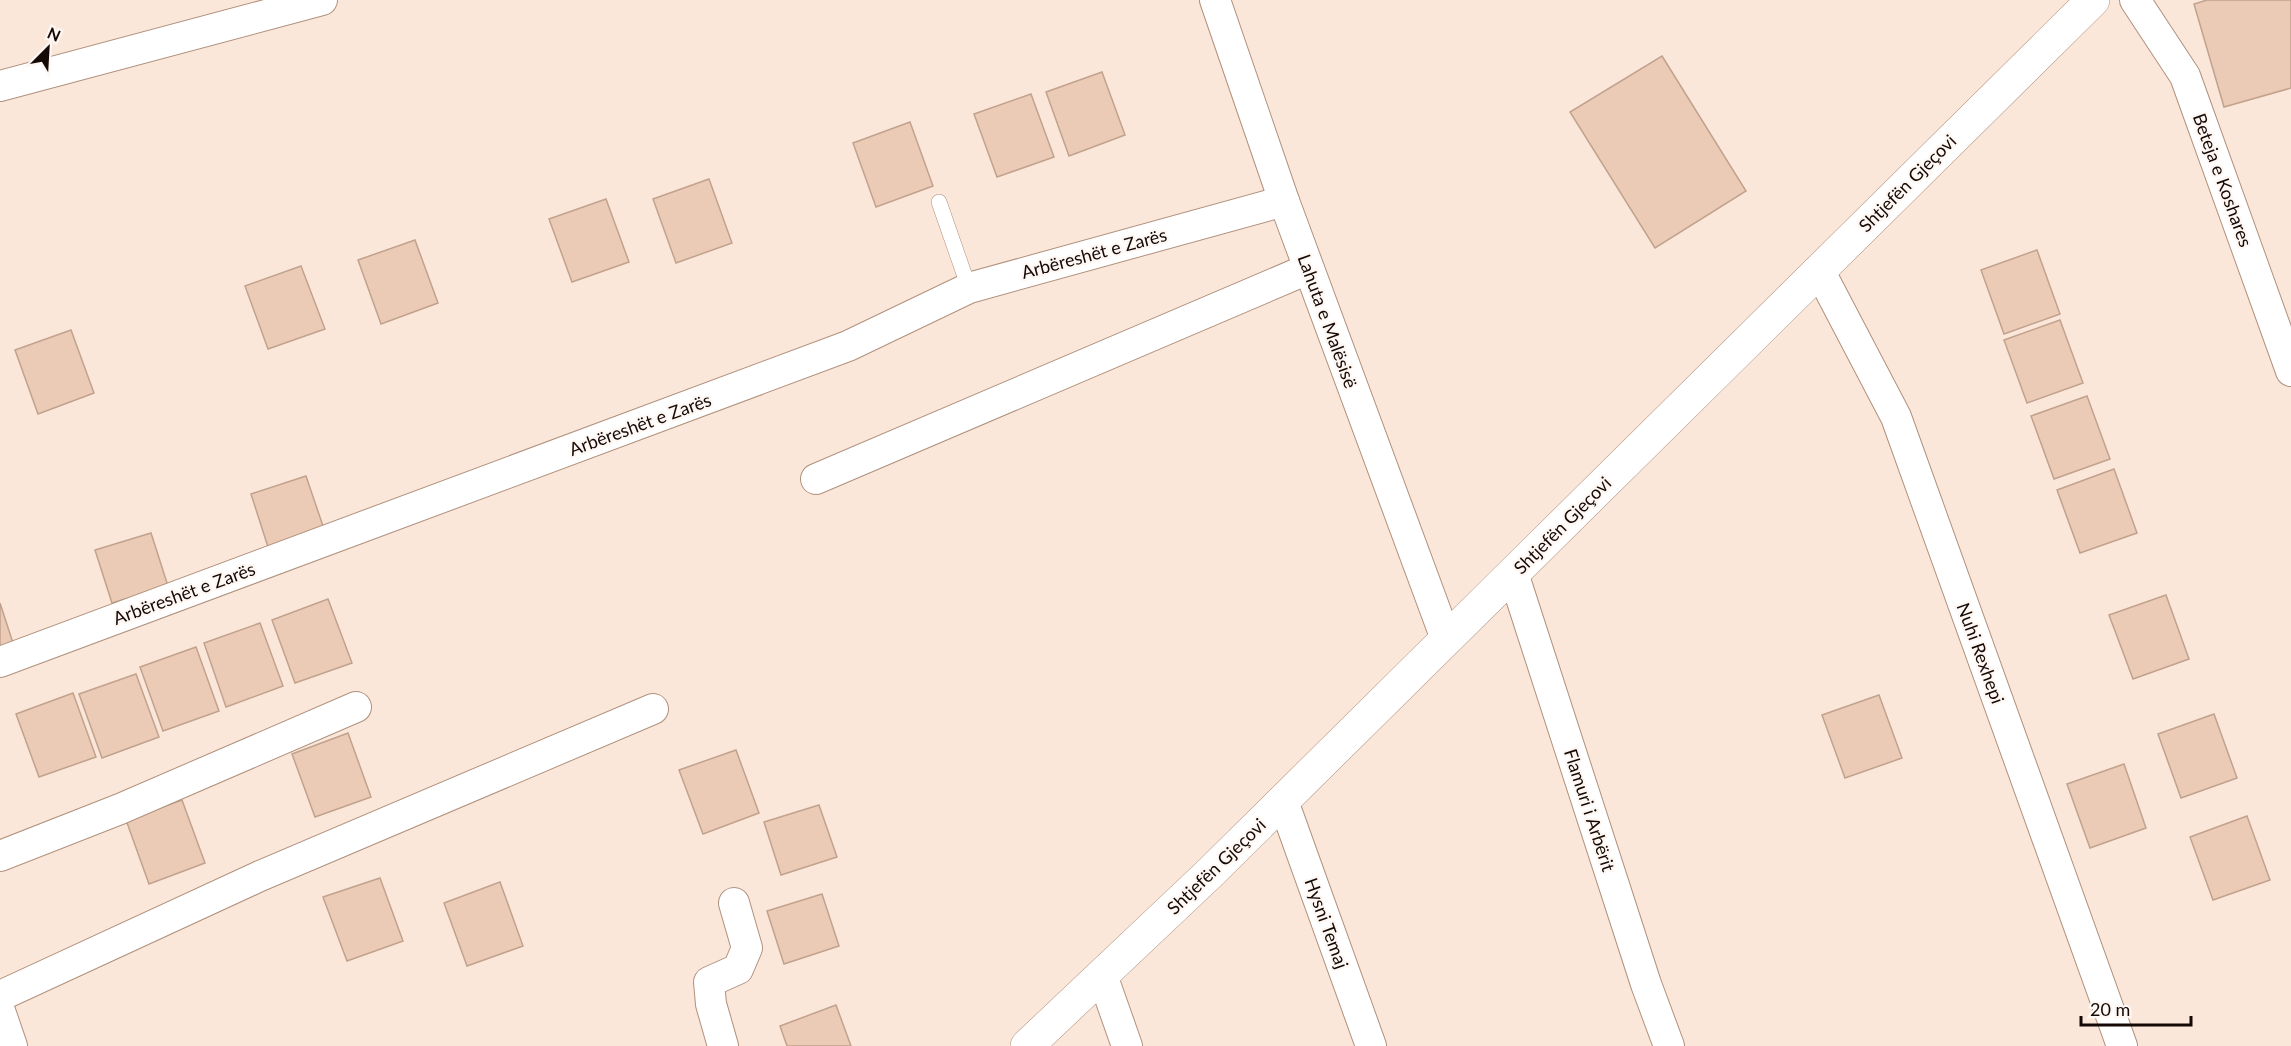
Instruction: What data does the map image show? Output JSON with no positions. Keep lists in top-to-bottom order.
{
  "streets": {
    "street": [
      "Beteja e Koshares",
      "Shtjefën Gjeçovi",
      "Arbëreshët e Zarës",
      "Lahuta e Malësisë",
      "Nuhi Rexhepi",
      "Flamuri i Arbërit",
      "Hysni Temaj"
    ]
  },
  "crossings": [
    ["Shtjefën Gjeçovi", "Lahuta e Malësisë"],
    ["Shtjefën Gjeçovi", "Nuhi Rexhepi"],
    ["Shtjefën Gjeçovi", "Flamuri i Arbërit"],
    ["Shtjefën Gjeçovi", "Hysni Temaj"],
    ["Arbëreshët e Zarës", "Lahuta e Malësisë"]
  ],
  "scale_bar": "20 m",
  "north": "top right"
}
